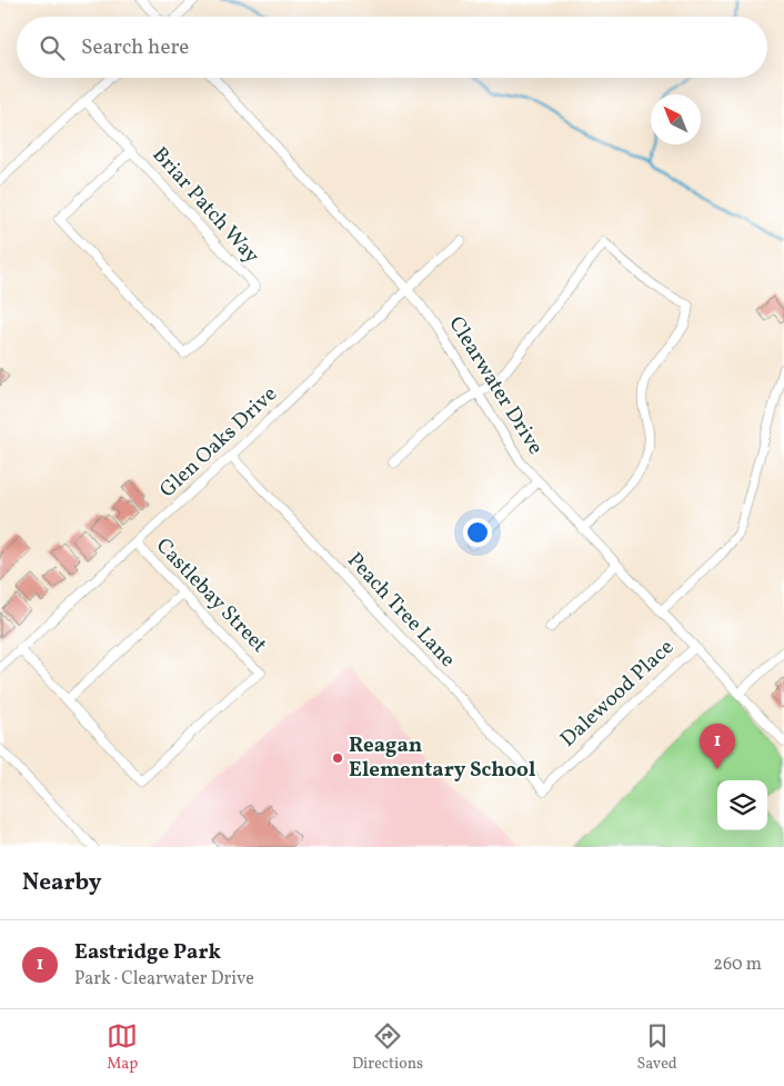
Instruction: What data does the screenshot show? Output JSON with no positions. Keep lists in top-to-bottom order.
{
  "streets": {
    "street": [
      "Briar Patch Way",
      "Clearwater Drive",
      "Glen Oaks Drive",
      "Castlebay Street",
      "Peach Tree Lane",
      "Dalewood Place"
    ]
  },
  "crossings": [
    ["Clearwater Drive", "Glen Oaks Drive"],
    ["Clearwater Drive", "Dalewood Place"],
    ["Glen Oaks Drive", "Castlebay Street"],
    ["Glen Oaks Drive", "Peach Tree Lane"],
    ["Peach Tree Lane", "Dalewood Place"]
  ],
  "places": ["Reagan Elementary School"],
  "north": "top left",
  "page": {
    "search": "Search here",
    "pins": "1",
    "heading": "Nearby",
    "list": [
      {
        "mark": "1",
        "name": "Eastridge Park",
        "note": "Park · Clearwater Drive",
        "value": "260 m"
      }
    ],
    "nav": ["Map", "Directions", "Saved"]
  }
}
